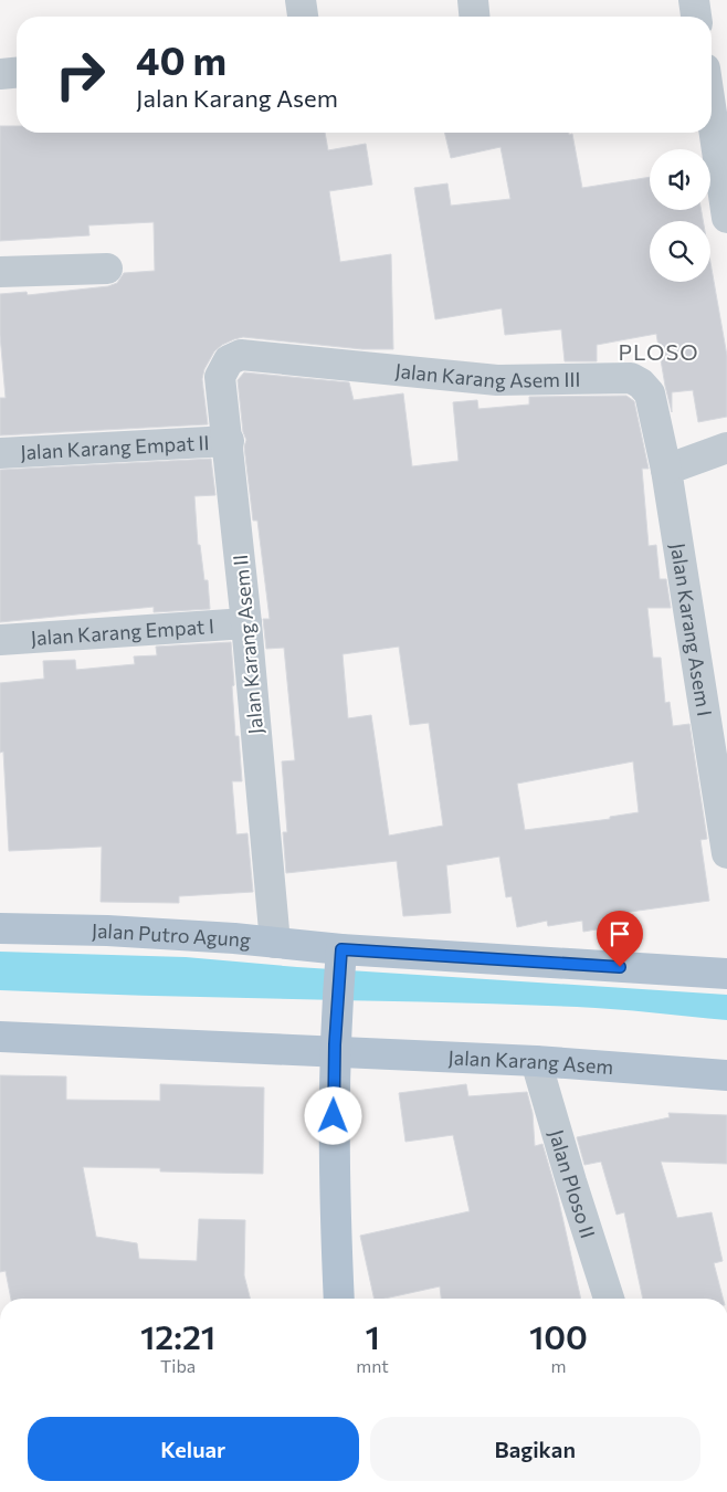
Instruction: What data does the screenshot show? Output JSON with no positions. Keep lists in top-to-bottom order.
{
  "streets": {
    "main road": ["Jalan Putro Agung", "Jalan Karang Asem"],
    "street": [
      "Jalan Karang Asem III",
      "Jalan Karang Empat II",
      "Jalan Karang Asem I",
      "Jalan Karang Empat I",
      "Jalan Karang Asem II",
      "Jalan Ploso II"
    ]
  },
  "crossings": [
    ["Jalan Karang Asem III", "Jalan Karang Asem I"],
    ["Jalan Karang Asem III", "Jalan Karang Asem II"],
    ["Jalan Karang Empat II", "Jalan Karang Asem II"],
    ["Jalan Karang Empat I", "Jalan Karang Asem II"],
    ["Jalan Karang Asem II", "Jalan Putro Agung"],
    ["Jalan Karang Asem", "Jalan Ploso II"]
  ],
  "districts": ["PLOSO"],
  "page": {
    "turn": ["40 m", "Jalan Karang Asem"],
    "eta": [
      "12:21",
      "Tiba",
      "1",
      "mnt",
      "100",
      "m"
    ],
    "buttons": ["Keluar", "Bagikan"]
  }
}
